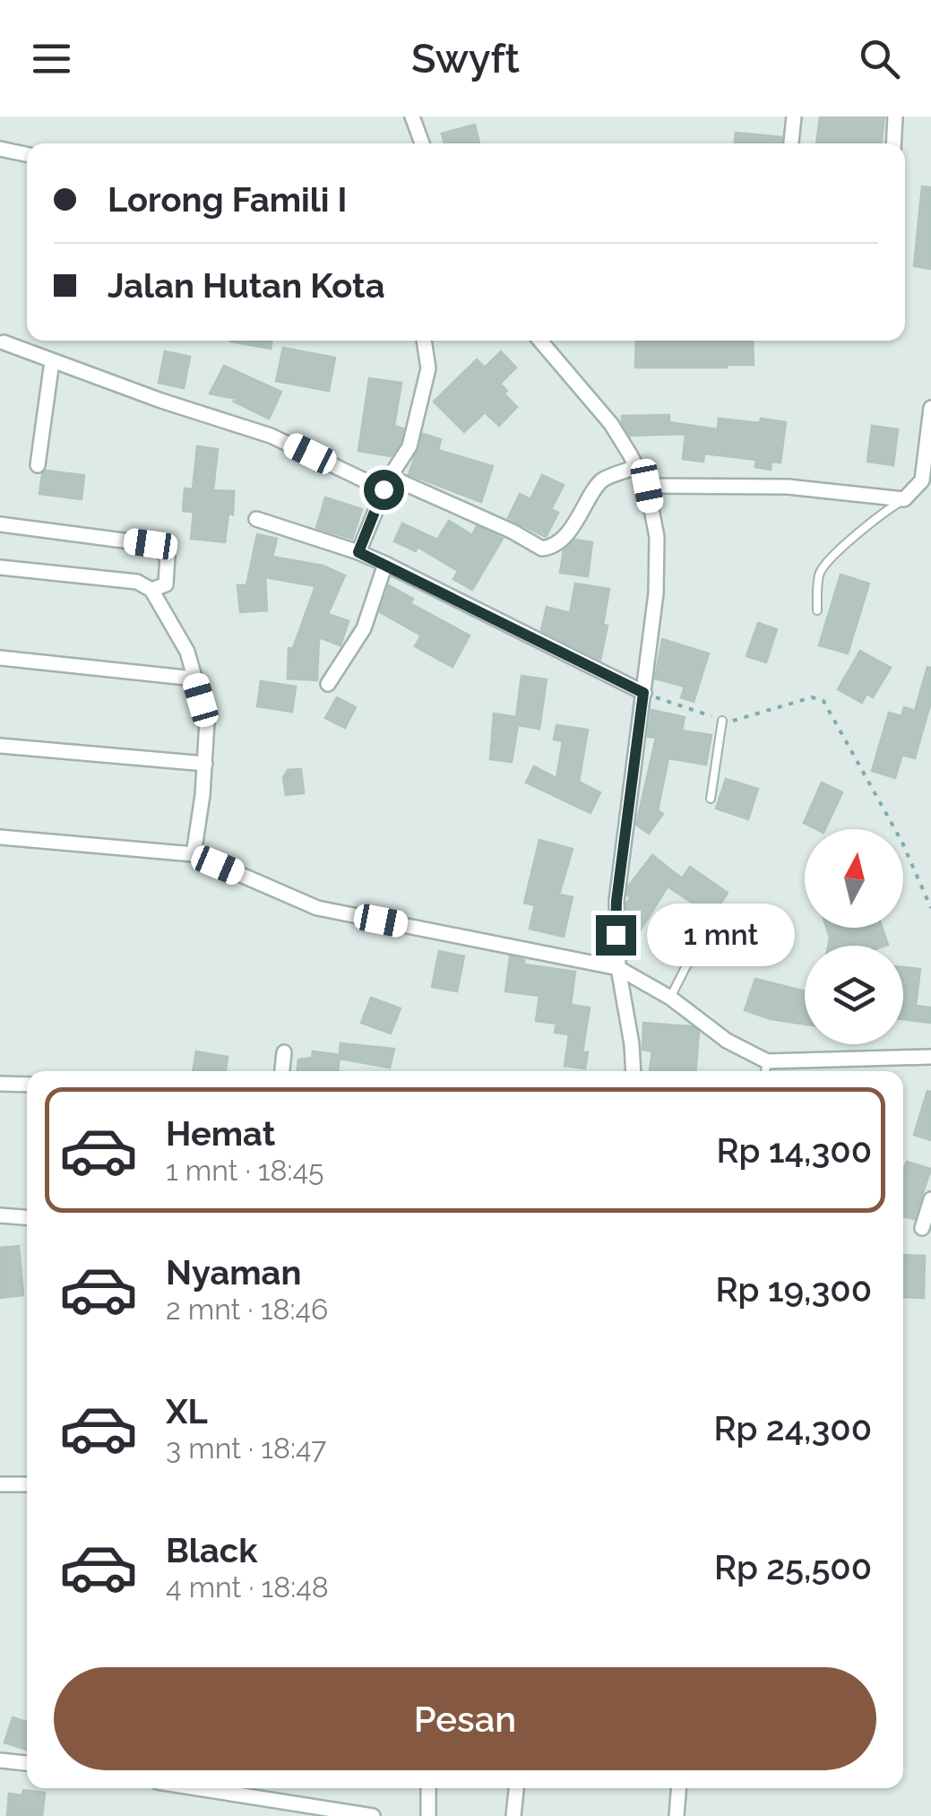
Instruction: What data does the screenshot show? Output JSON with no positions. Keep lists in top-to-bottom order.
{
  "north": "top",
  "page": {
    "header": "Swyft",
    "banner": ["Lorong Famili I", "Jalan Hutan Kota"],
    "bubble": "1 mnt",
    "list": [
      {
        "name": "Hemat",
        "note": "1 mnt · 18:45",
        "value": "Rp 14,300"
      },
      {
        "name": "Nyaman",
        "note": "2 mnt · 18:46",
        "value": "Rp 19,300"
      },
      {
        "name": "XL",
        "note": "3 mnt · 18:47",
        "value": "Rp 24,300"
      },
      {
        "name": "Black",
        "note": "4 mnt · 18:48",
        "value": "Rp 25,500"
      }
    ],
    "buttons": "Pesan"
  }
}
